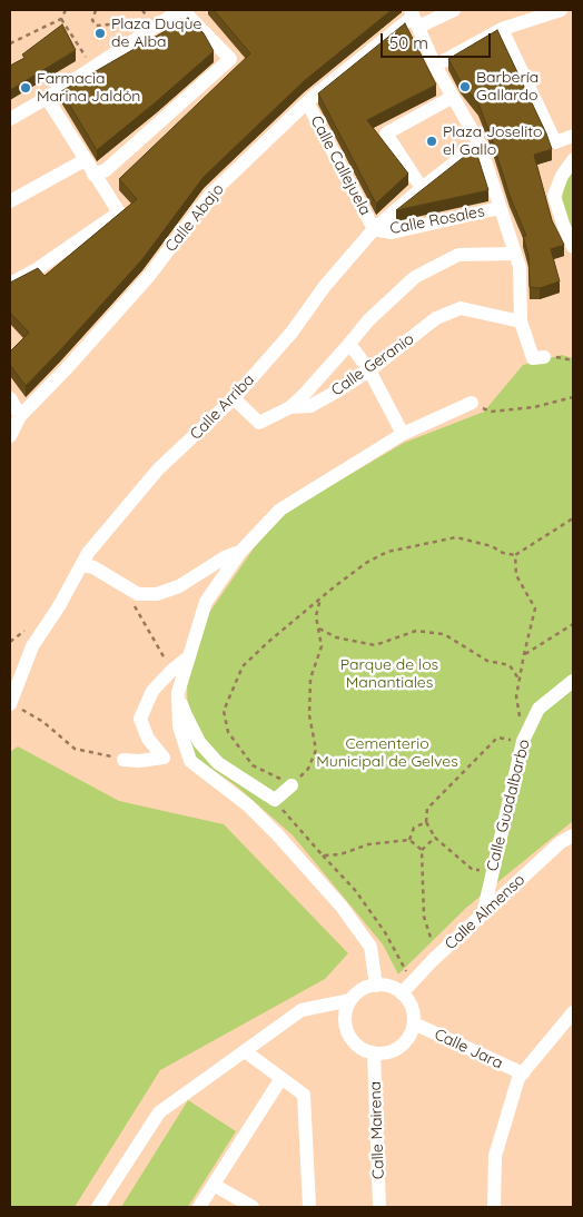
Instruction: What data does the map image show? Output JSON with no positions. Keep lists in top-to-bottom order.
{
  "streets": {
    "street": [
      "Calle Callejuela",
      "Calle Abajo",
      "Calle Rosales",
      "Calle Geranio",
      "Calle Arriba",
      "Calle Guadalbarbo",
      "Calle Almenso",
      "Calle Jara",
      "Calle Mairena"
    ]
  },
  "crossings": [
    ["Calle Callejuela", "Calle Abajo"],
    ["Calle Callejuela", "Calle Rosales"],
    ["Calle Callejuela", "Calle Arriba"],
    ["Calle Rosales", "Calle Arriba"],
    ["Calle Geranio", "Calle Arriba"],
    ["Calle Guadalbarbo", "Calle Almenso"],
    ["Calle Almenso", "Calle Jara"],
    ["Calle Almenso", "Calle Mairena"],
    ["Calle Jara", "Calle Mairena"]
  ],
  "parks": ["Parque de los Manantiales", "Cementerio Municipal de Gelves"],
  "places": [
    "Plaza Duque de Alba",
    "Barbería Gallardo",
    "Farmacia Marina Jaldón",
    "Plaza Joselito el Gallo"
  ],
  "scale_bar": "50 m"
}
